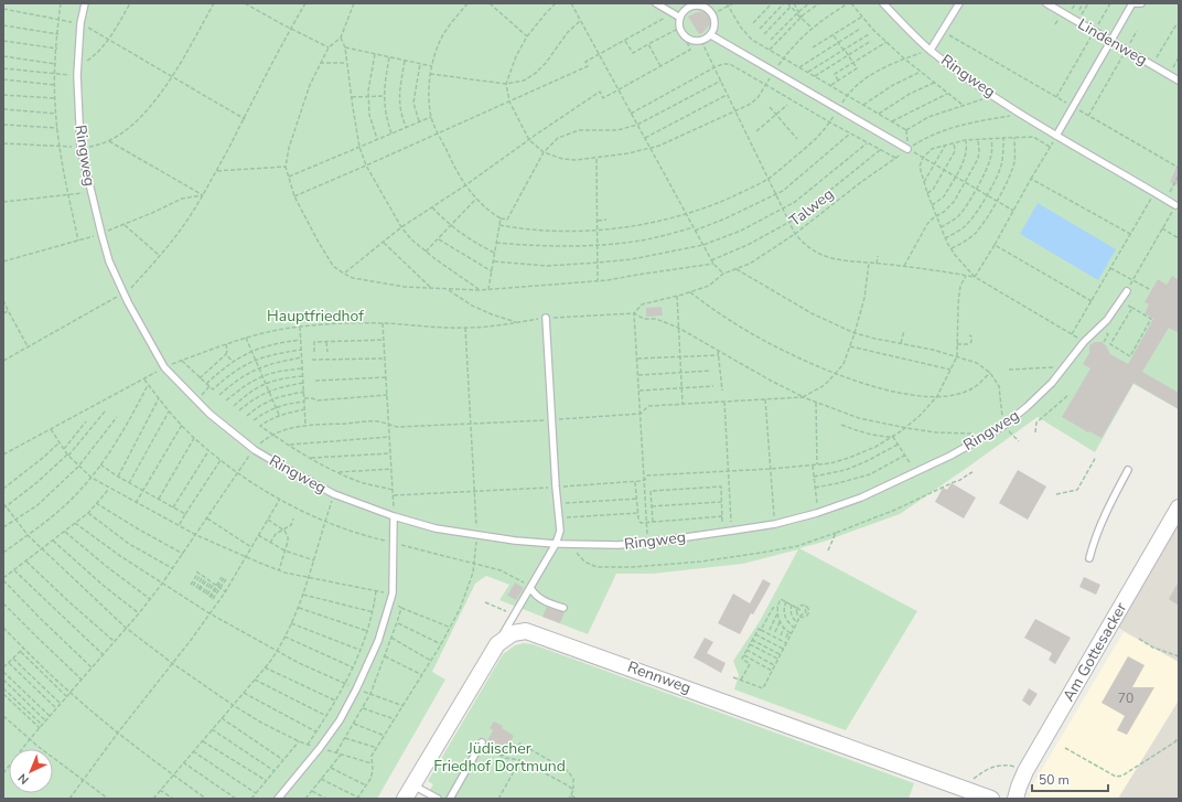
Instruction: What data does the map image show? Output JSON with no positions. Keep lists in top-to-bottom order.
{
  "streets": {
    "street": ["Am Gottesacker", "Rennweg"],
    "lane": ["Lindenweg", "Ringweg"],
    "path": ["Talweg"]
  },
  "crossings": [
    ["Ringweg", "Talweg"]
  ],
  "parks": ["Hauptfriedhof", "Jüdischer Friedhof Dortmund"],
  "house_numbers": ["70"],
  "scale_bar": "50 m",
  "north": "bottom left"
}
